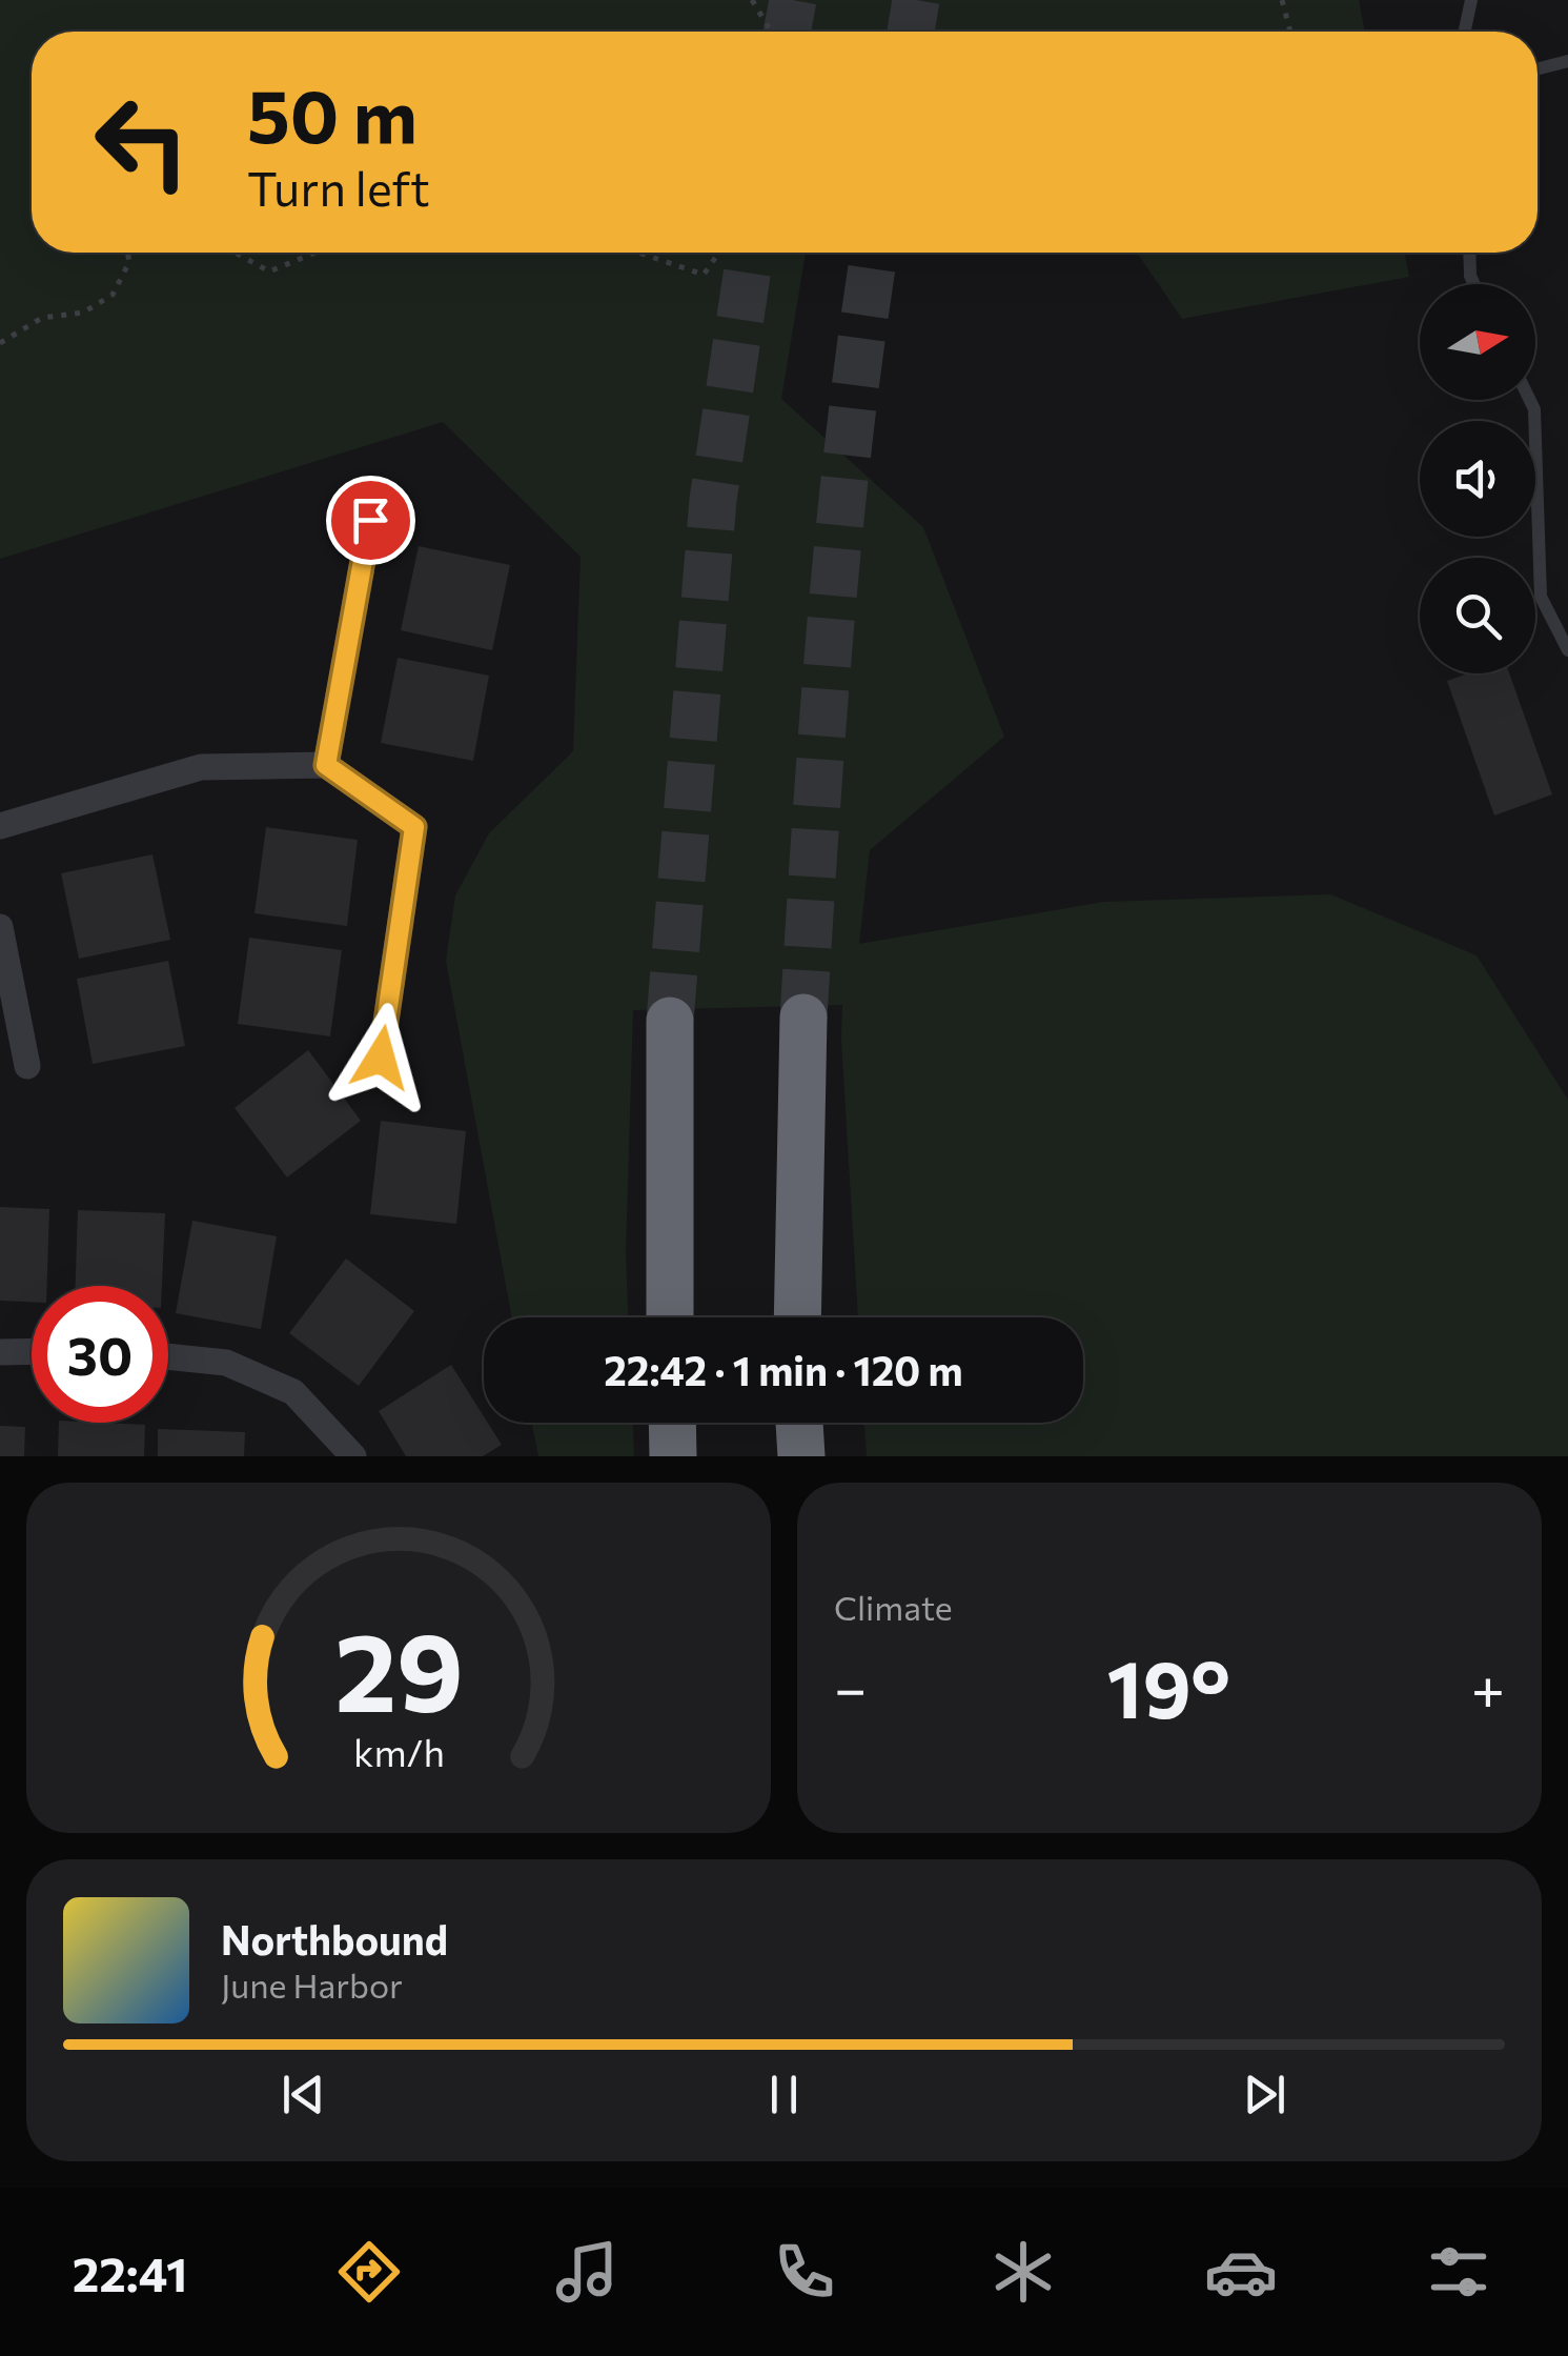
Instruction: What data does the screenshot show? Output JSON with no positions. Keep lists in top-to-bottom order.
{
  "north": "right",
  "page": {
    "turn": ["50 m", "Turn left"],
    "limit": "30",
    "trip": "22:42 · 1 min · 120 m",
    "tile": "Climate",
    "heat": ["−", "19°", "+"],
    "song": ["Northbound", "June Harbor"],
    "tabs": "22:41",
    "gauge": ["29", "km/h"]
  }
}
